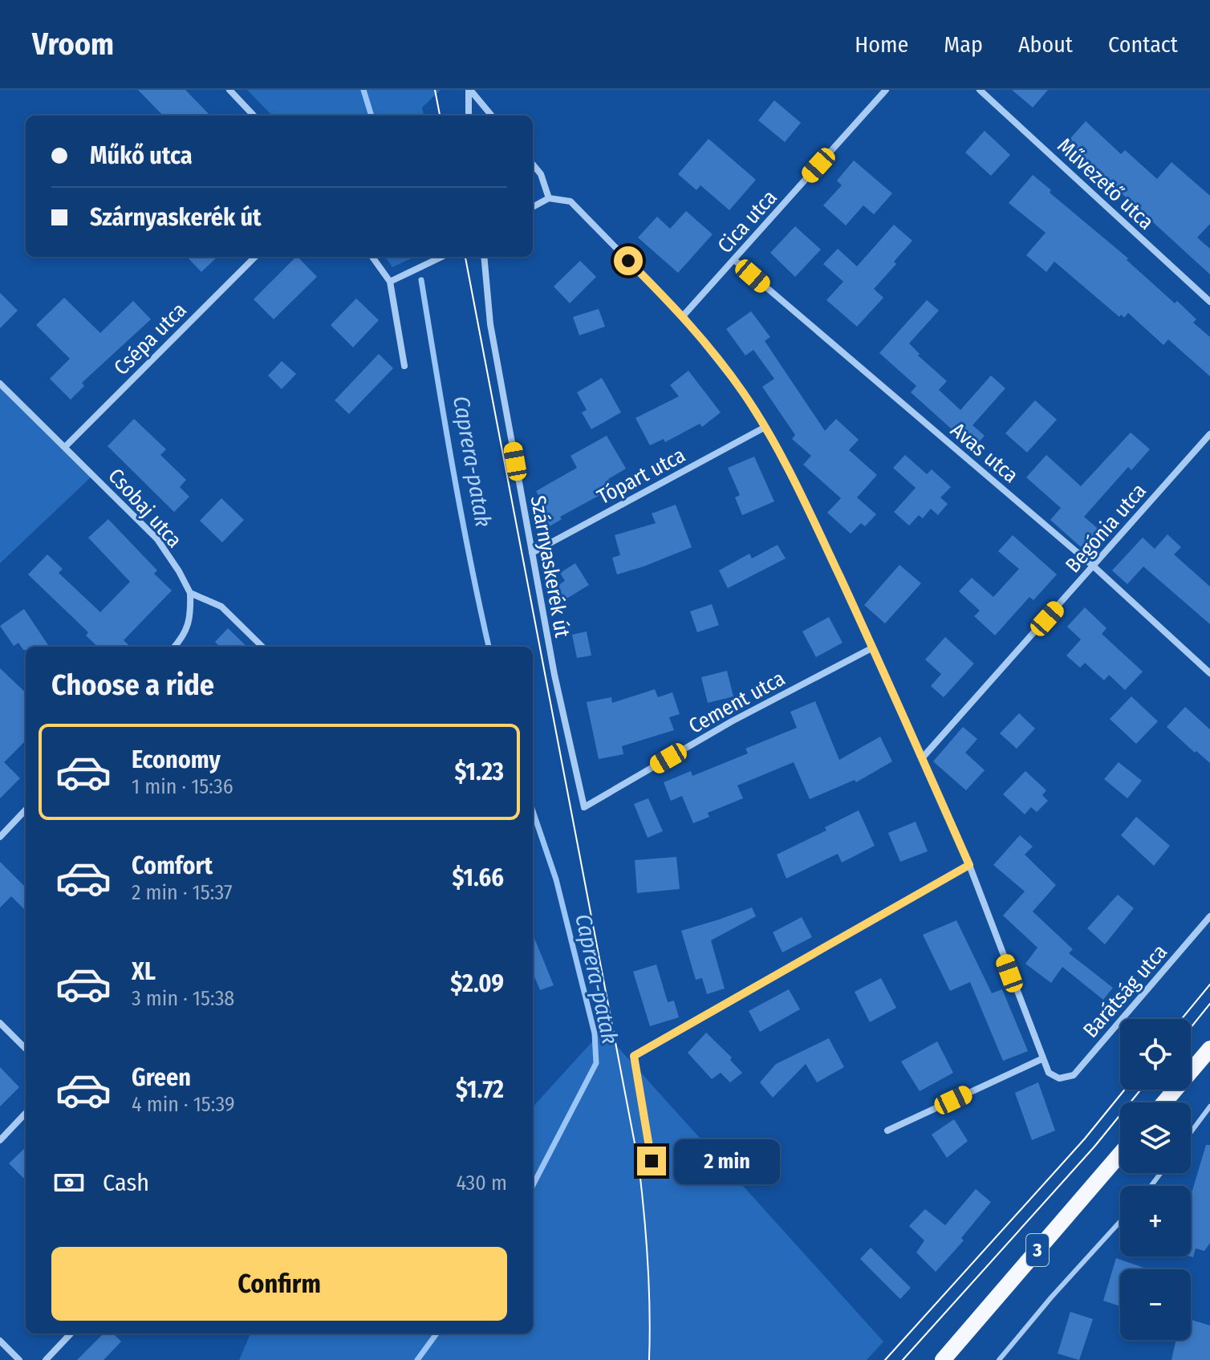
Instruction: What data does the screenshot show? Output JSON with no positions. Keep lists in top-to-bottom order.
{
  "streets": {
    "main road": ["3"],
    "street": [
      "Művezető utca",
      "Cica utca",
      "Csépa utca",
      "Avas utca",
      "Tópart utca",
      "Csobaj utca",
      "Begónia utca",
      "Szárnyaskerék út",
      "Cement utca",
      "Barátság utca"
    ]
  },
  "crossings": [
    ["Cica utca", "Avas utca"],
    ["Csépa utca", "Csobaj utca"],
    ["Avas utca", "Begónia utca"],
    ["Tópart utca", "Szárnyaskerék út"],
    ["Szárnyaskerék út", "Cement utca"]
  ],
  "water": ["Caprera-patak"],
  "page": {
    "header": "Vroom",
    "nav": [
      "Home",
      "Map",
      "About",
      "Contact"
    ],
    "banner": ["Műkő utca", "Szárnyaskerék út"],
    "heading": "Choose a ride",
    "list": [
      {
        "name": "Economy",
        "note": "1 min · 15:36",
        "value": "$1.23"
      },
      {
        "name": "Comfort",
        "note": "2 min · 15:37",
        "value": "$1.66"
      },
      {
        "name": "XL",
        "note": "3 min · 15:38",
        "value": "$2.09"
      },
      {
        "name": "Green",
        "note": "4 min · 15:39",
        "value": "$1.72"
      }
    ],
    "map_buttons": ["+", "−"],
    "bubble": "2 min",
    "pay": ["Cash", "430 m"],
    "buttons": "Confirm"
  }
}
